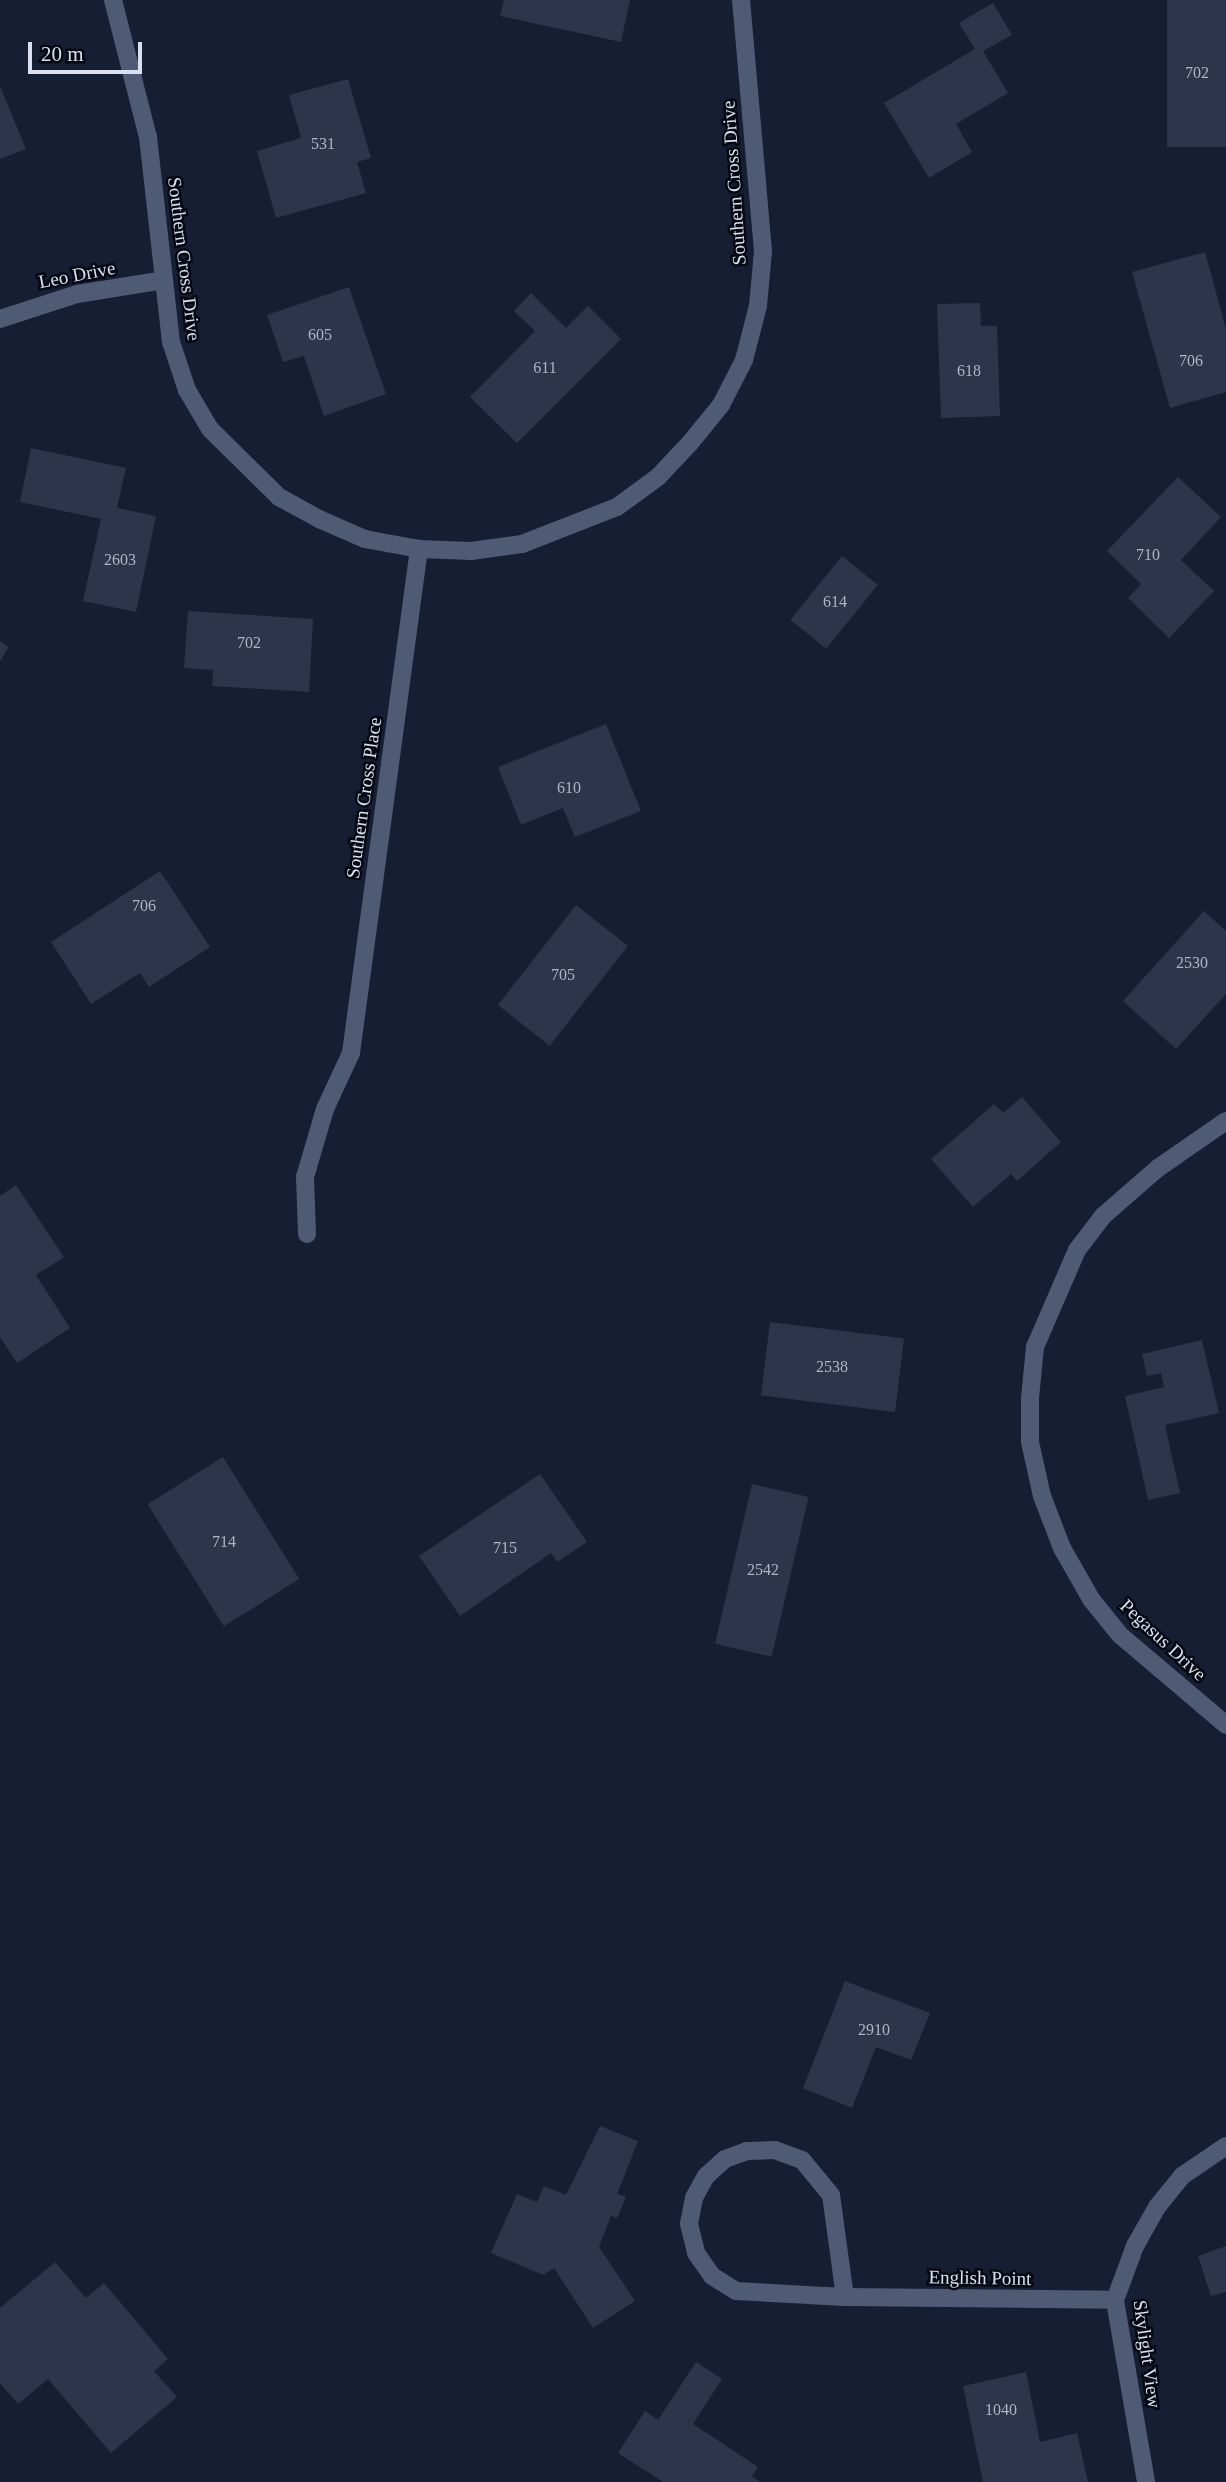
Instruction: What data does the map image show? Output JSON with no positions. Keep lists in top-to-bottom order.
{
  "streets": {
    "street": [
      "Southern Cross Drive",
      "Leo Drive",
      "Southern Cross Place",
      "Pegasus Drive",
      "English Point",
      "Skylight View"
    ]
  },
  "crossings": [
    ["Southern Cross Drive", "Leo Drive"],
    ["Southern Cross Drive", "Southern Cross Place"],
    ["English Point", "Skylight View"]
  ],
  "house_numbers": [
    "702",
    "531",
    "605",
    "706",
    "611",
    "618",
    "710",
    "2603",
    "614",
    "702",
    "610",
    "706",
    "2530",
    "705",
    "2538",
    "714",
    "715",
    "2542",
    "2910",
    "1040"
  ],
  "scale_bar": "20 m"
}
